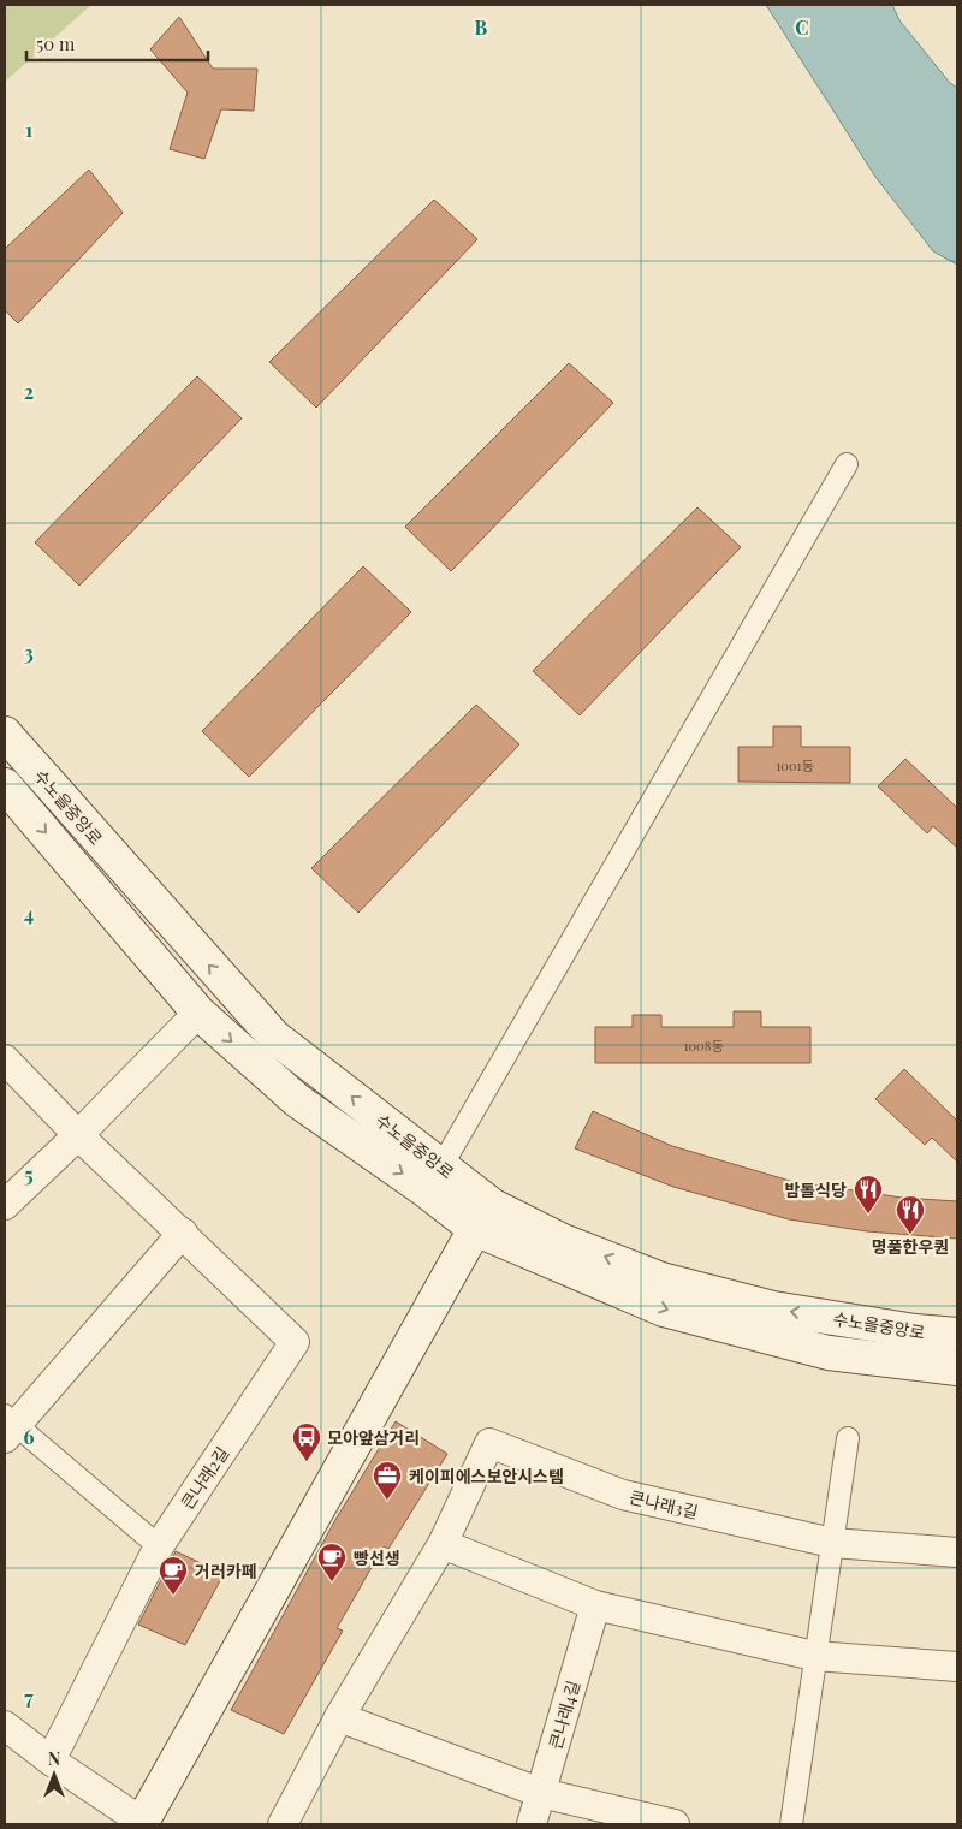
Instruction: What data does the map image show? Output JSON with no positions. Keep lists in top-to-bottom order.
{
  "streets": {
    "main road": ["수노을중앙로"],
    "street": ["큰나래2길", "큰나래3길", "큰나래4길"]
  },
  "places": {
    "restaurant": ["밤톨식당", "명품한우퀀"],
    "bus stop": ["모아앞삼거리"],
    "office": ["케이피에스보안시스템"],
    "cafe": ["빵선생", "거러카페"]
  },
  "house_numbers": ["1001동", "1008동"],
  "scale_bar": "50 m",
  "north": "top",
  "grid": {
    "columns": ["B", "C"],
    "rows": [
      "1",
      "2",
      "3",
      "4",
      "5",
      "6",
      "7"
    ]
  }
}
